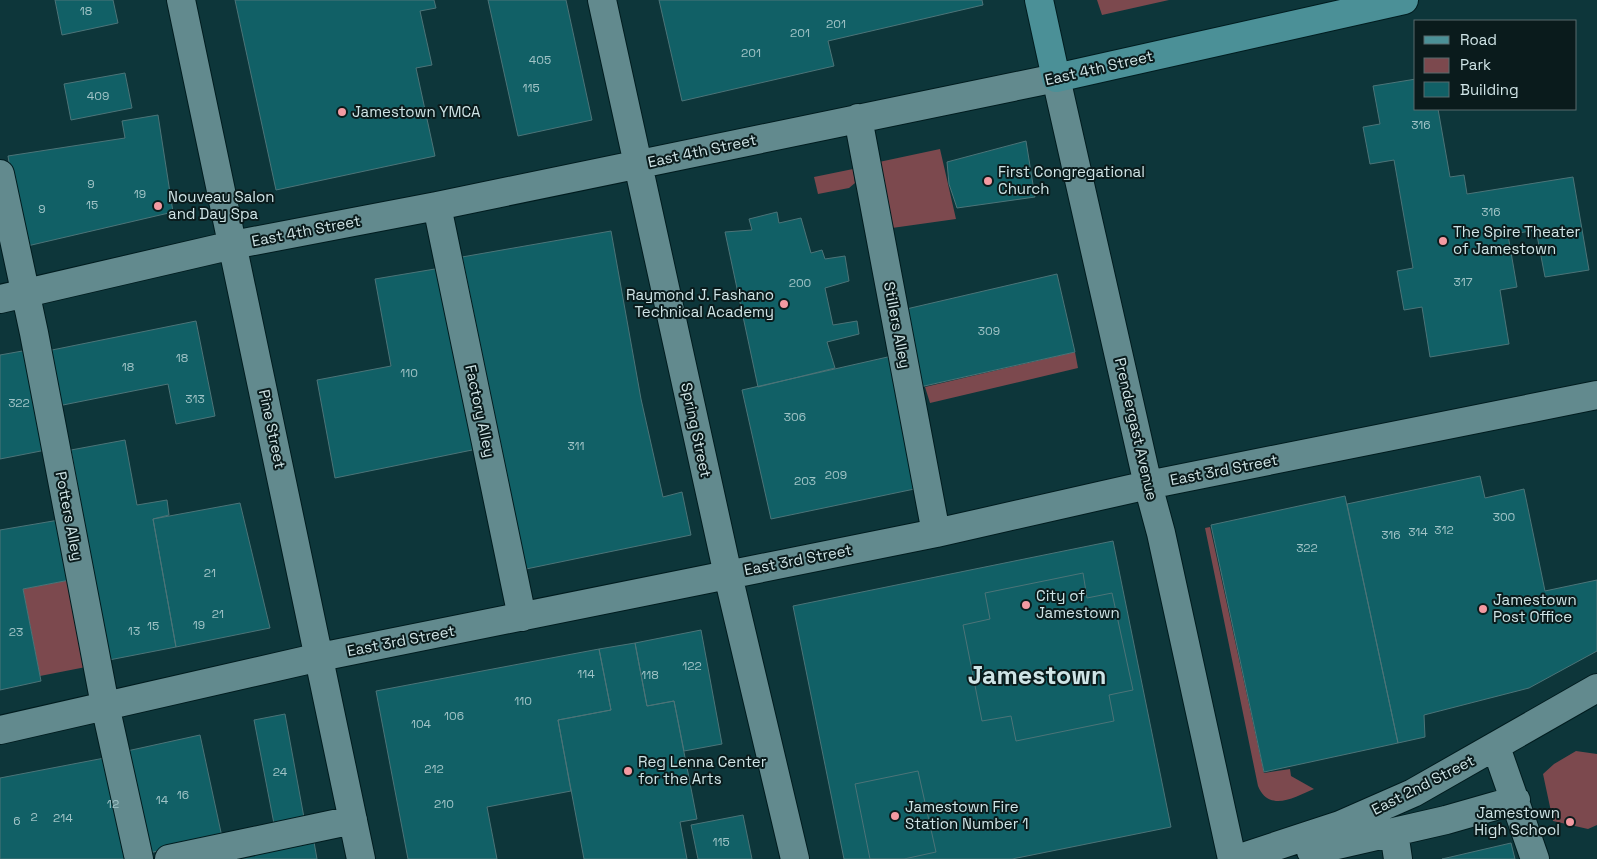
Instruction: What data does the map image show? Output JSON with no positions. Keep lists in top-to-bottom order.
{
  "streets": {
    "main road": ["East 4th Street", "Prendergast Avenue"],
    "street": [
      "Stillers Alley",
      "Factory Alley",
      "Pine Street",
      "Spring Street",
      "East 3rd Street",
      "Potters Alley",
      "East 2nd Street"
    ]
  },
  "crossings": [
    ["East 4th Street", "Stillers Alley"],
    ["East 4th Street", "Factory Alley"],
    ["East 4th Street", "Pine Street"],
    ["East 4th Street", "Prendergast Avenue"],
    ["East 4th Street", "Spring Street"],
    ["East 4th Street", "Potters Alley"],
    ["Stillers Alley", "East 3rd Street"],
    ["Factory Alley", "East 3rd Street"],
    ["Pine Street", "East 3rd Street"],
    ["Prendergast Avenue", "East 3rd Street"],
    ["Spring Street", "East 3rd Street"],
    ["East 3rd Street", "Potters Alley"]
  ],
  "districts": ["Jamestown"],
  "places": [
    "Jamestown YMCA",
    "First Congregational Church",
    "Nouveau Salon and Day Spa",
    "The Spire Theater of Jamestown",
    "Raymond J. Fashano Technical Academy",
    "City of Jamestown",
    "Jamestown Post Office",
    "Reg Lenna Center for the Arts",
    "Jamestown Fire Station Number 1",
    "Jamestown High School"
  ],
  "house_numbers": [
    "18",
    "201",
    "201",
    "201",
    "405",
    "115",
    "409",
    "316",
    "9",
    "19",
    "15",
    "9",
    "316",
    "317",
    "200",
    "309",
    "18",
    "18",
    "110",
    "313",
    "322",
    "306",
    "311",
    "209",
    "203",
    "300",
    "312",
    "314",
    "316",
    "322",
    "21",
    "21",
    "19",
    "15",
    "13",
    "23",
    "122",
    "114",
    "118",
    "110",
    "106",
    "104",
    "212",
    "24",
    "16",
    "14",
    "12",
    "210",
    "2",
    "214",
    "6",
    "115"
  ],
  "legend": ["Road", "Park", "Building"]
}
